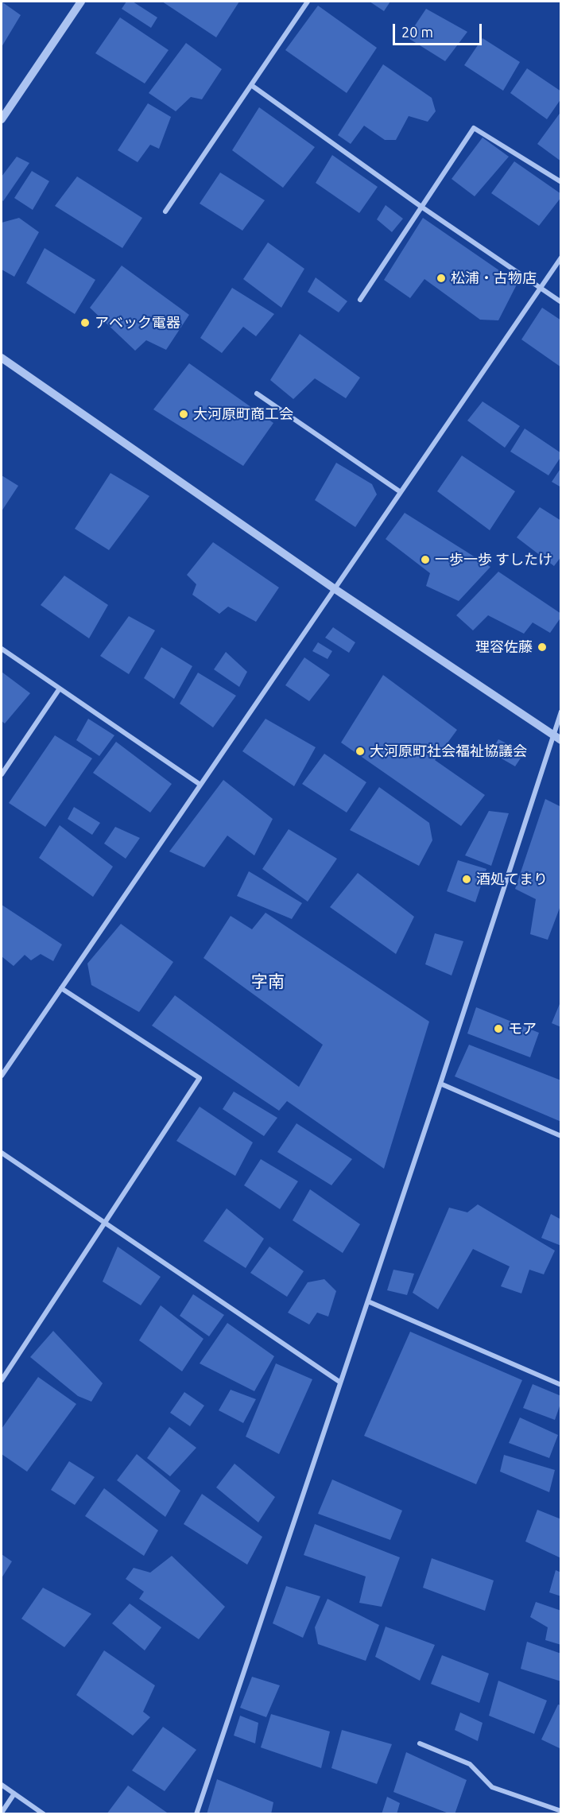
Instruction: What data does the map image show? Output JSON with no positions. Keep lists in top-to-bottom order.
{
  "districts": ["字南"],
  "places": [
    "松浦・古物店",
    "アベック電器",
    "大河原町商工会",
    "一歩一歩 すしたけ",
    "理容佐藤",
    "大河原町社会福祉協議会",
    "酒処てまり",
    "モア"
  ],
  "scale_bar": "20 m"
}
